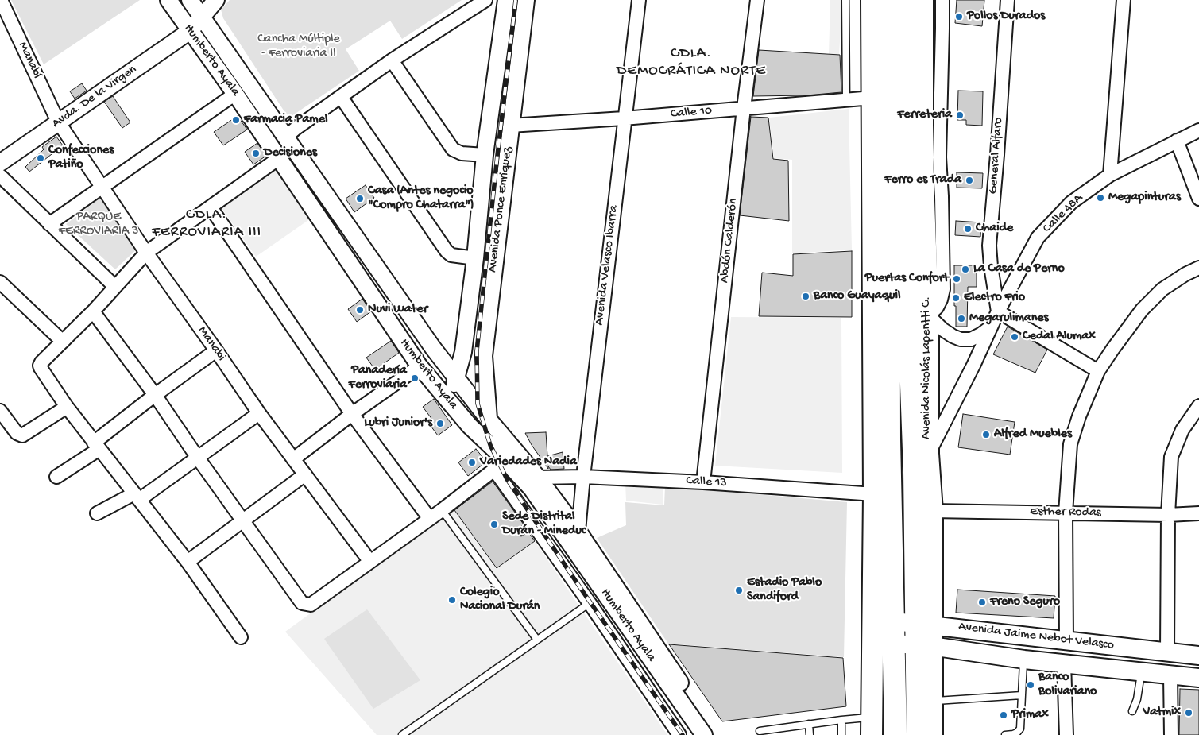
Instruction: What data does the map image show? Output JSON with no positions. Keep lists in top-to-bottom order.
{
  "streets": {
    "highway": ["Avenida Nicolás Lapentti C."],
    "main road": ["Avenida Jaime Nebot Velasco"],
    "street": [
      "Manabí",
      "Humberto Ayala",
      "Avda. De la Virgen",
      "Calle 10",
      "General Alfaro",
      "Avenida Ponce Enriquez",
      "Calle 48A",
      "Abdón Calderón",
      "Avenida Velasco Ibarra",
      "Manabi",
      "Calle 13",
      "Esther Rodas"
    ]
  },
  "crossings": [
    ["Manabí", "Avda. De la Virgen"],
    ["Manabí", "Manabi"],
    ["Humberto Ayala", "Avda. De la Virgen"],
    ["Humberto Ayala", "Avenida Ponce Enriquez"],
    ["Humberto Ayala", "Avenida Velasco Ibarra"],
    ["Humberto Ayala", "Calle 13"],
    ["Avda. De la Virgen", "Manabi"],
    ["Calle 10", "Avenida Ponce Enriquez"],
    ["Calle 10", "Abdón Calderón"],
    ["Calle 10", "Avenida Velasco Ibarra"],
    ["General Alfaro", "Calle 48A"],
    ["Calle 48A", "Avenida Nicolás Lapentti C."],
    ["Abdón Calderón", "Calle 13"],
    ["Avenida Velasco Ibarra", "Calle 13"],
    ["Avenida Nicolás Lapentti C.", "Esther Rodas"],
    ["Avenida Nicolás Lapentti C.", "Avenida Jaime Nebot Velasco"]
  ],
  "districts": ["CDLA. DEMOCRÁTICA NORTE", "CDLA. FERROVIARIA III"],
  "parks": ["Cancha Múltiple - Ferroviaria II", "PARQUE FERROVIARIA 3"],
  "places": [
    "Pollos Durados",
    "Ferreteria",
    "Farmacia Pamel",
    "Decisiones",
    "Confecciones Patiño",
    "Ferro es Trada",
    "Megapinturas",
    "Casa (Antes negocio \"Compro Chatarra\")",
    "Chaide",
    "La Casa de Perno",
    "Puertas Confort",
    "Banco Guayaquil",
    "Electro Frio",
    "Nuvi Water",
    "Megarulimanes",
    "Cedal Alumax",
    "Panadería Ferroviaria",
    "Lubri Junior's",
    "Alfred Muebles",
    "Variedades Nadia",
    "Sede Distrital Durán - Mineduc",
    "Estadio Pablo Sandiford",
    "Colegio Nacional Durán",
    "Freno Seguro",
    "Banco Bolivariano",
    "Vatmix",
    "Primax"
  ]
}
